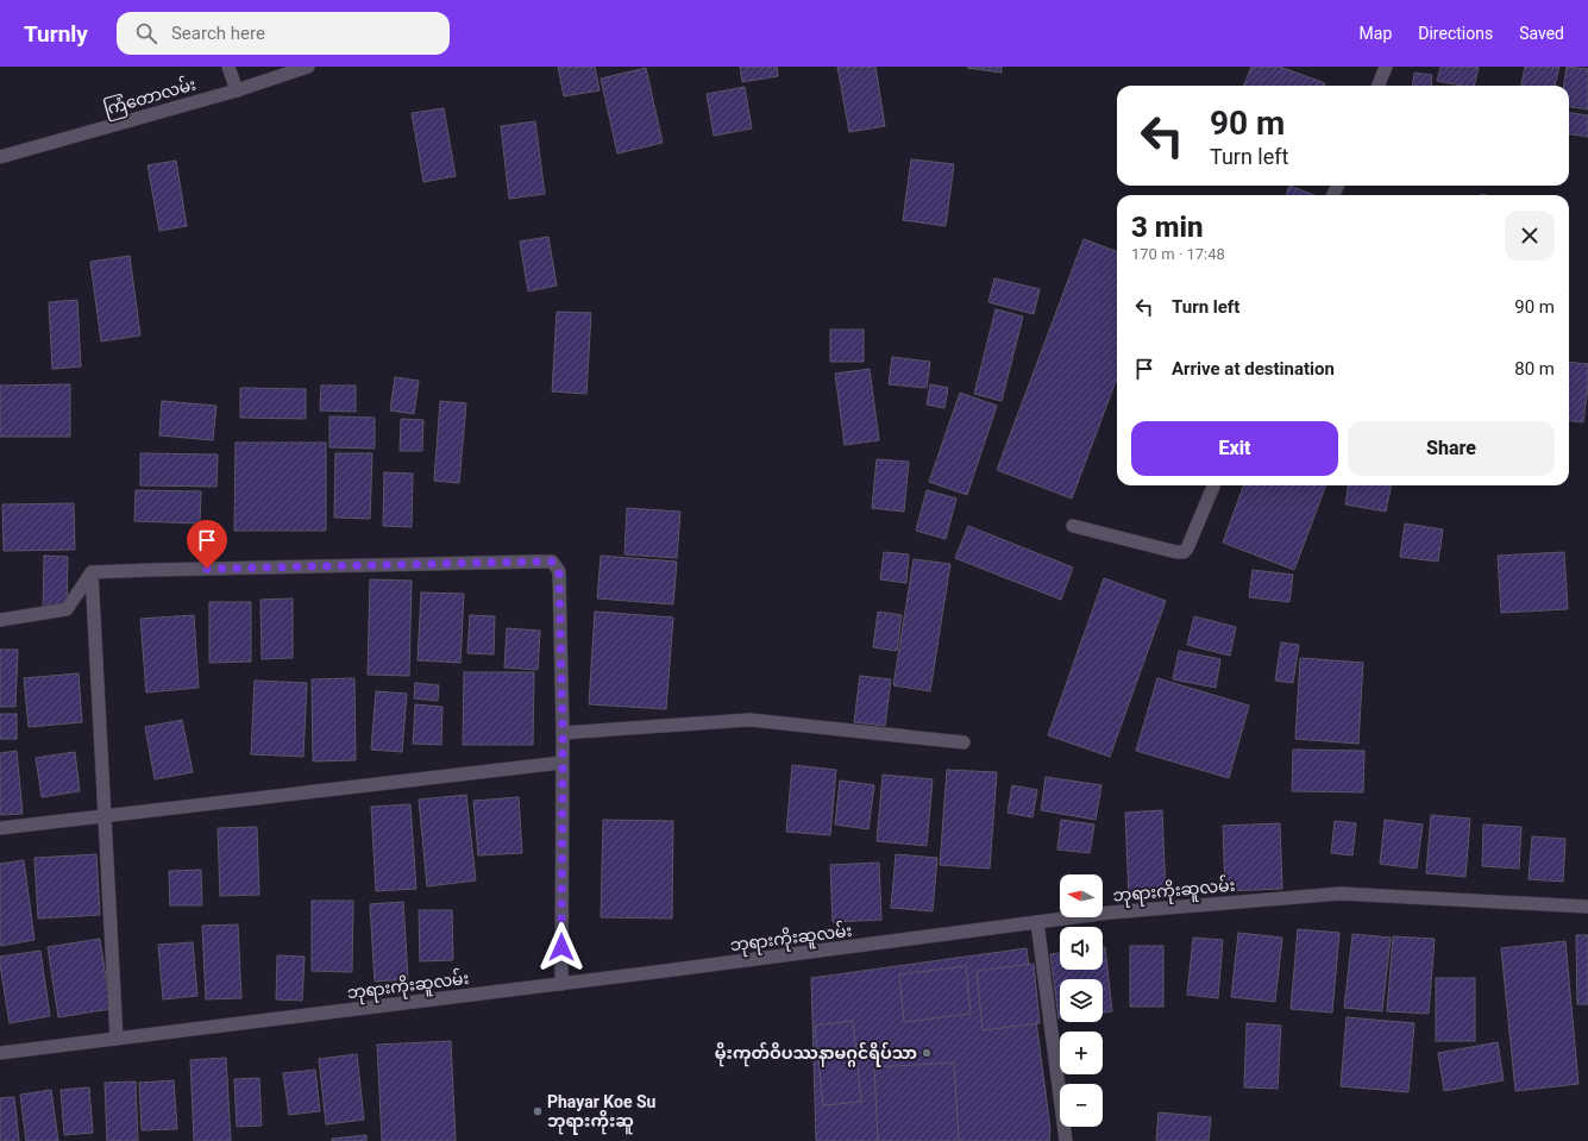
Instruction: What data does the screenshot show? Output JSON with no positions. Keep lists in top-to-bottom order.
{
  "streets": {
    "street": ["ကြံတောလမ်း", "ဘုရားကိုးဆူလမ်း"]
  },
  "places": ["မိုးကုတ်ဝိပဿနာမဂ္ဂင်ရိပ်သာ", "Phayar Koe Su ဘုရားကိုးဆူ"],
  "north": "left",
  "page": {
    "header": "Turnly",
    "search": "Search here",
    "nav": ["Map", "Directions", "Saved"],
    "turn": ["90 m", "Turn left"],
    "heading": ["3 min", "170 m · 17:48"],
    "list": [
      {
        "name": "Turn left",
        "value": "90 m"
      },
      {
        "name": "Arrive at destination",
        "value": "80 m"
      }
    ],
    "buttons": ["Exit", "Share"],
    "map_buttons": ["+", "−"]
  }
}
